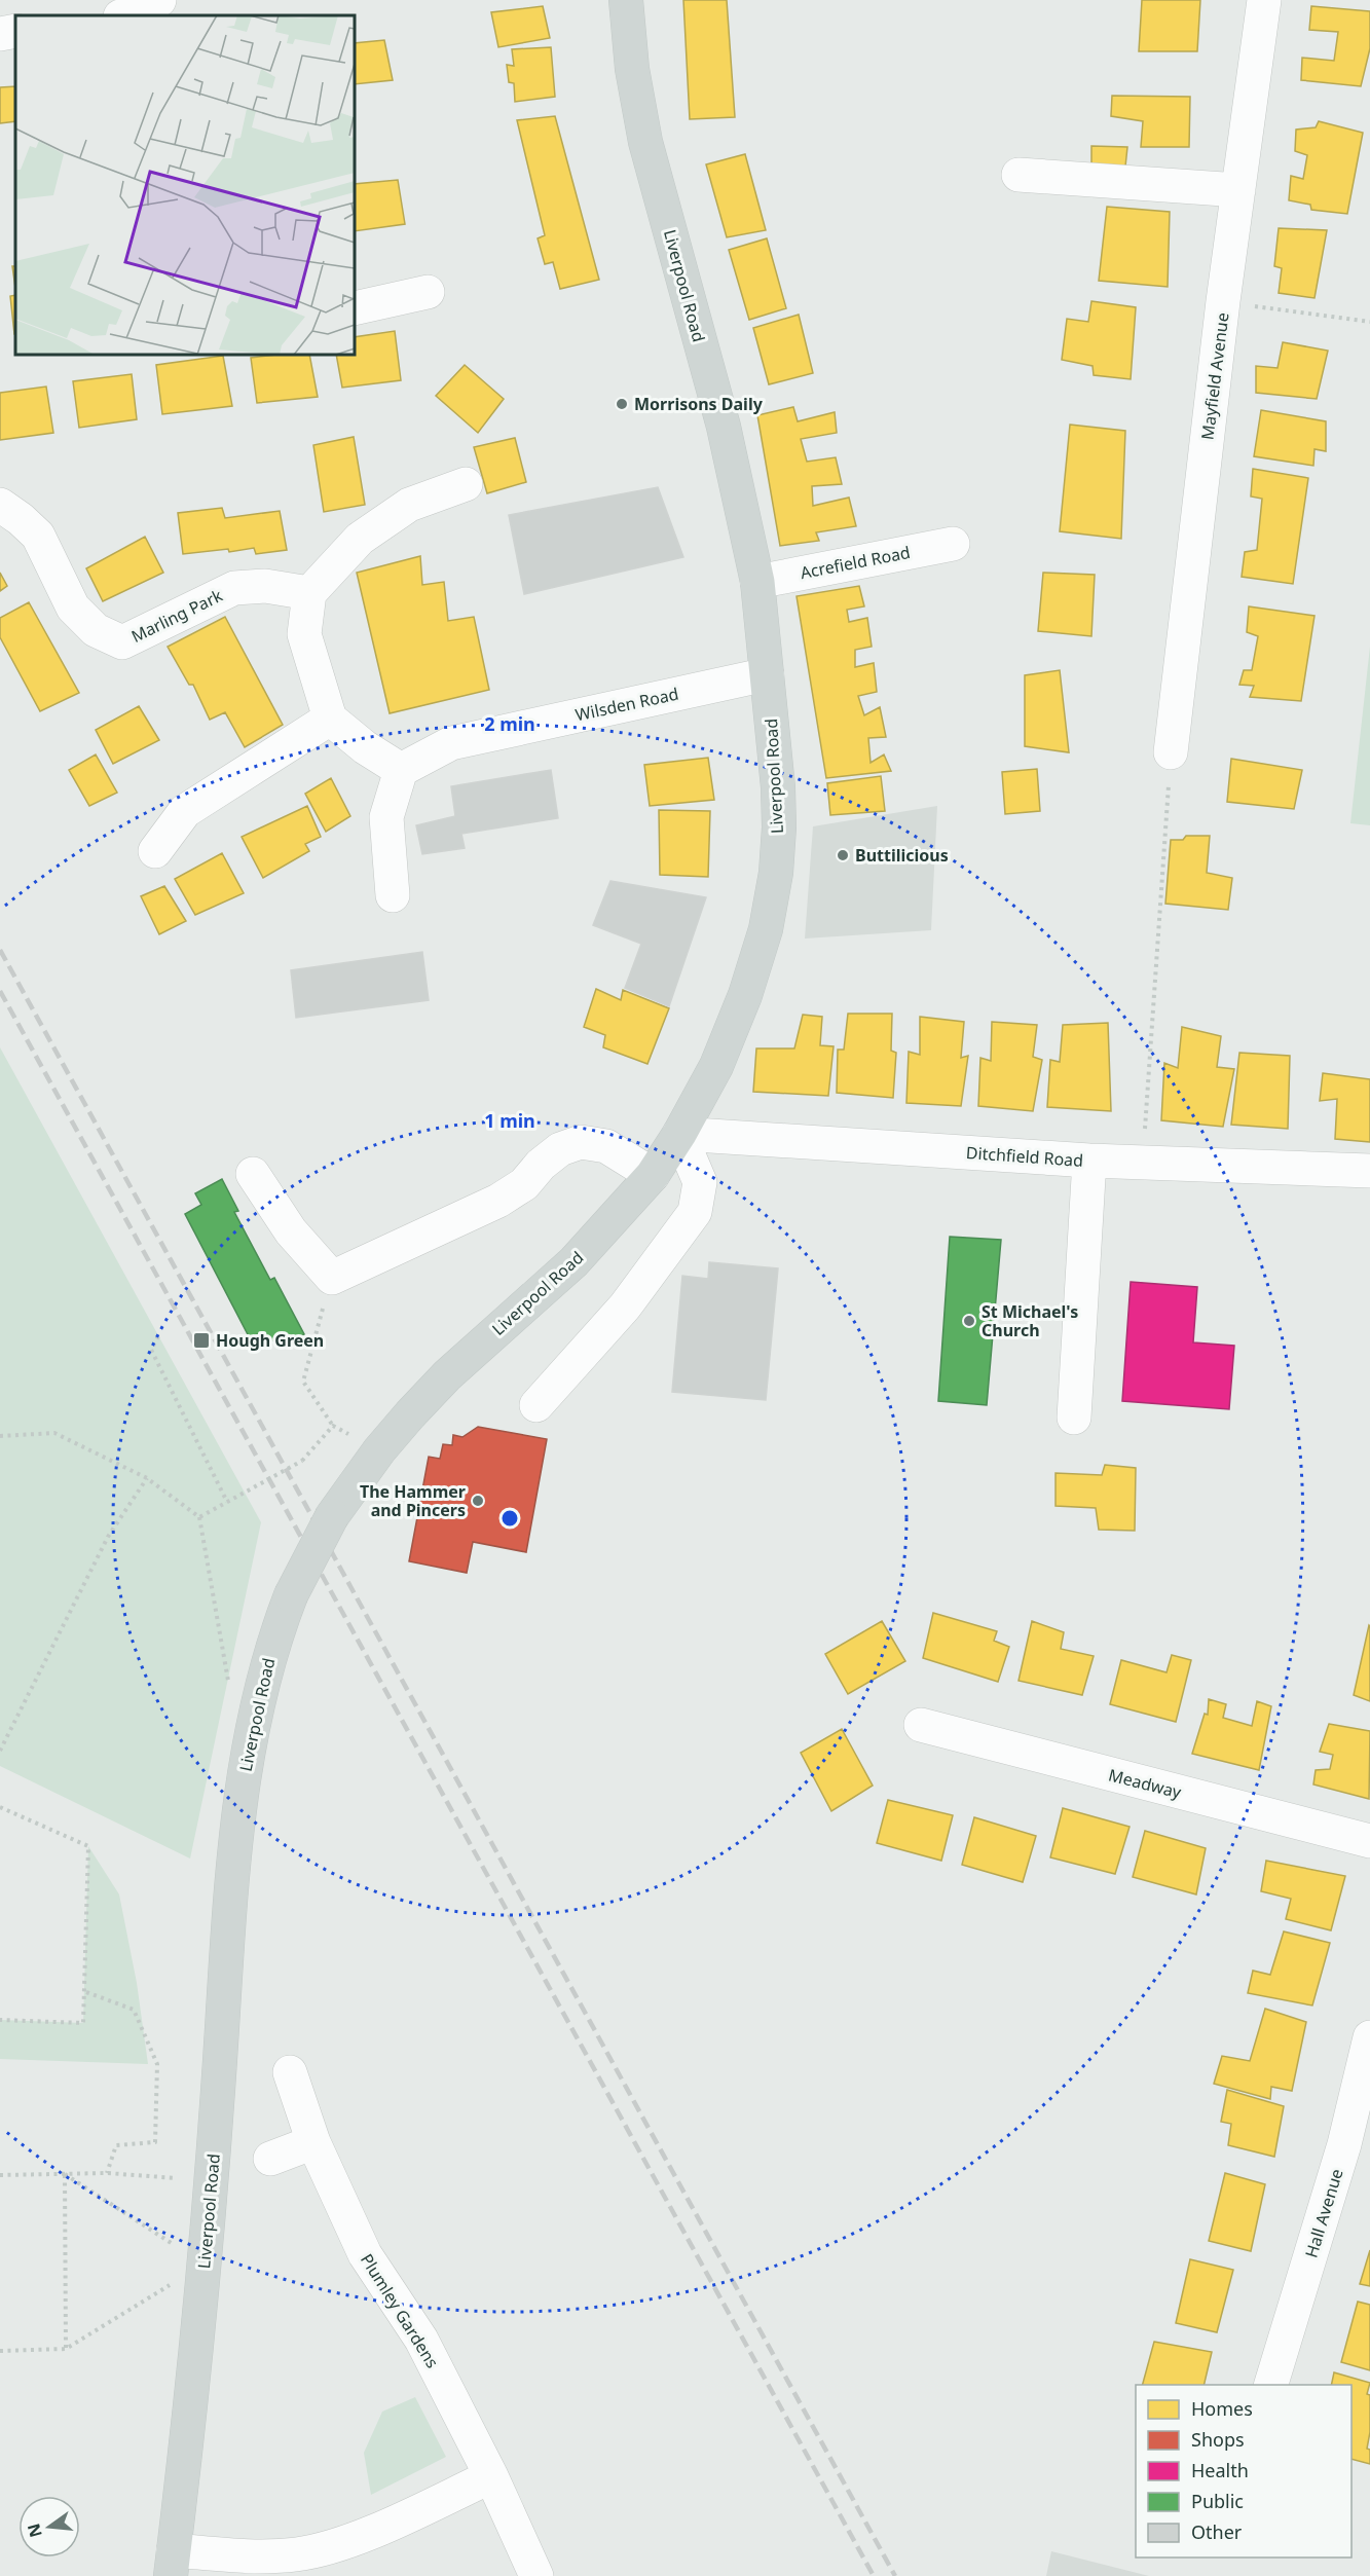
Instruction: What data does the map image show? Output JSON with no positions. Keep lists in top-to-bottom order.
{
  "streets": {
    "main road": ["Liverpool Road"],
    "street": [
      "Mayfield Avenue",
      "Acrefield Road",
      "Marling Park",
      "Wilsden Road",
      "Ditchfield Road",
      "Meadway",
      "Hall Avenue",
      "Plumley Gardens"
    ]
  },
  "crossings": [
    ["Liverpool Road", "Acrefield Road"],
    ["Liverpool Road", "Wilsden Road"],
    ["Liverpool Road", "Ditchfield Road"]
  ],
  "places": {
    "other": [
      "Morrisons Daily",
      "Buttilicious",
      "St Michael's Church",
      "The Hammer and Pincers"
    ],
    "transit": ["Hough Green"]
  },
  "legend": [
    "Homes",
    "Shops",
    "Health",
    "Public",
    "Other"
  ],
  "north": "left",
  "rings": ["2 min", "1 min"]
}
